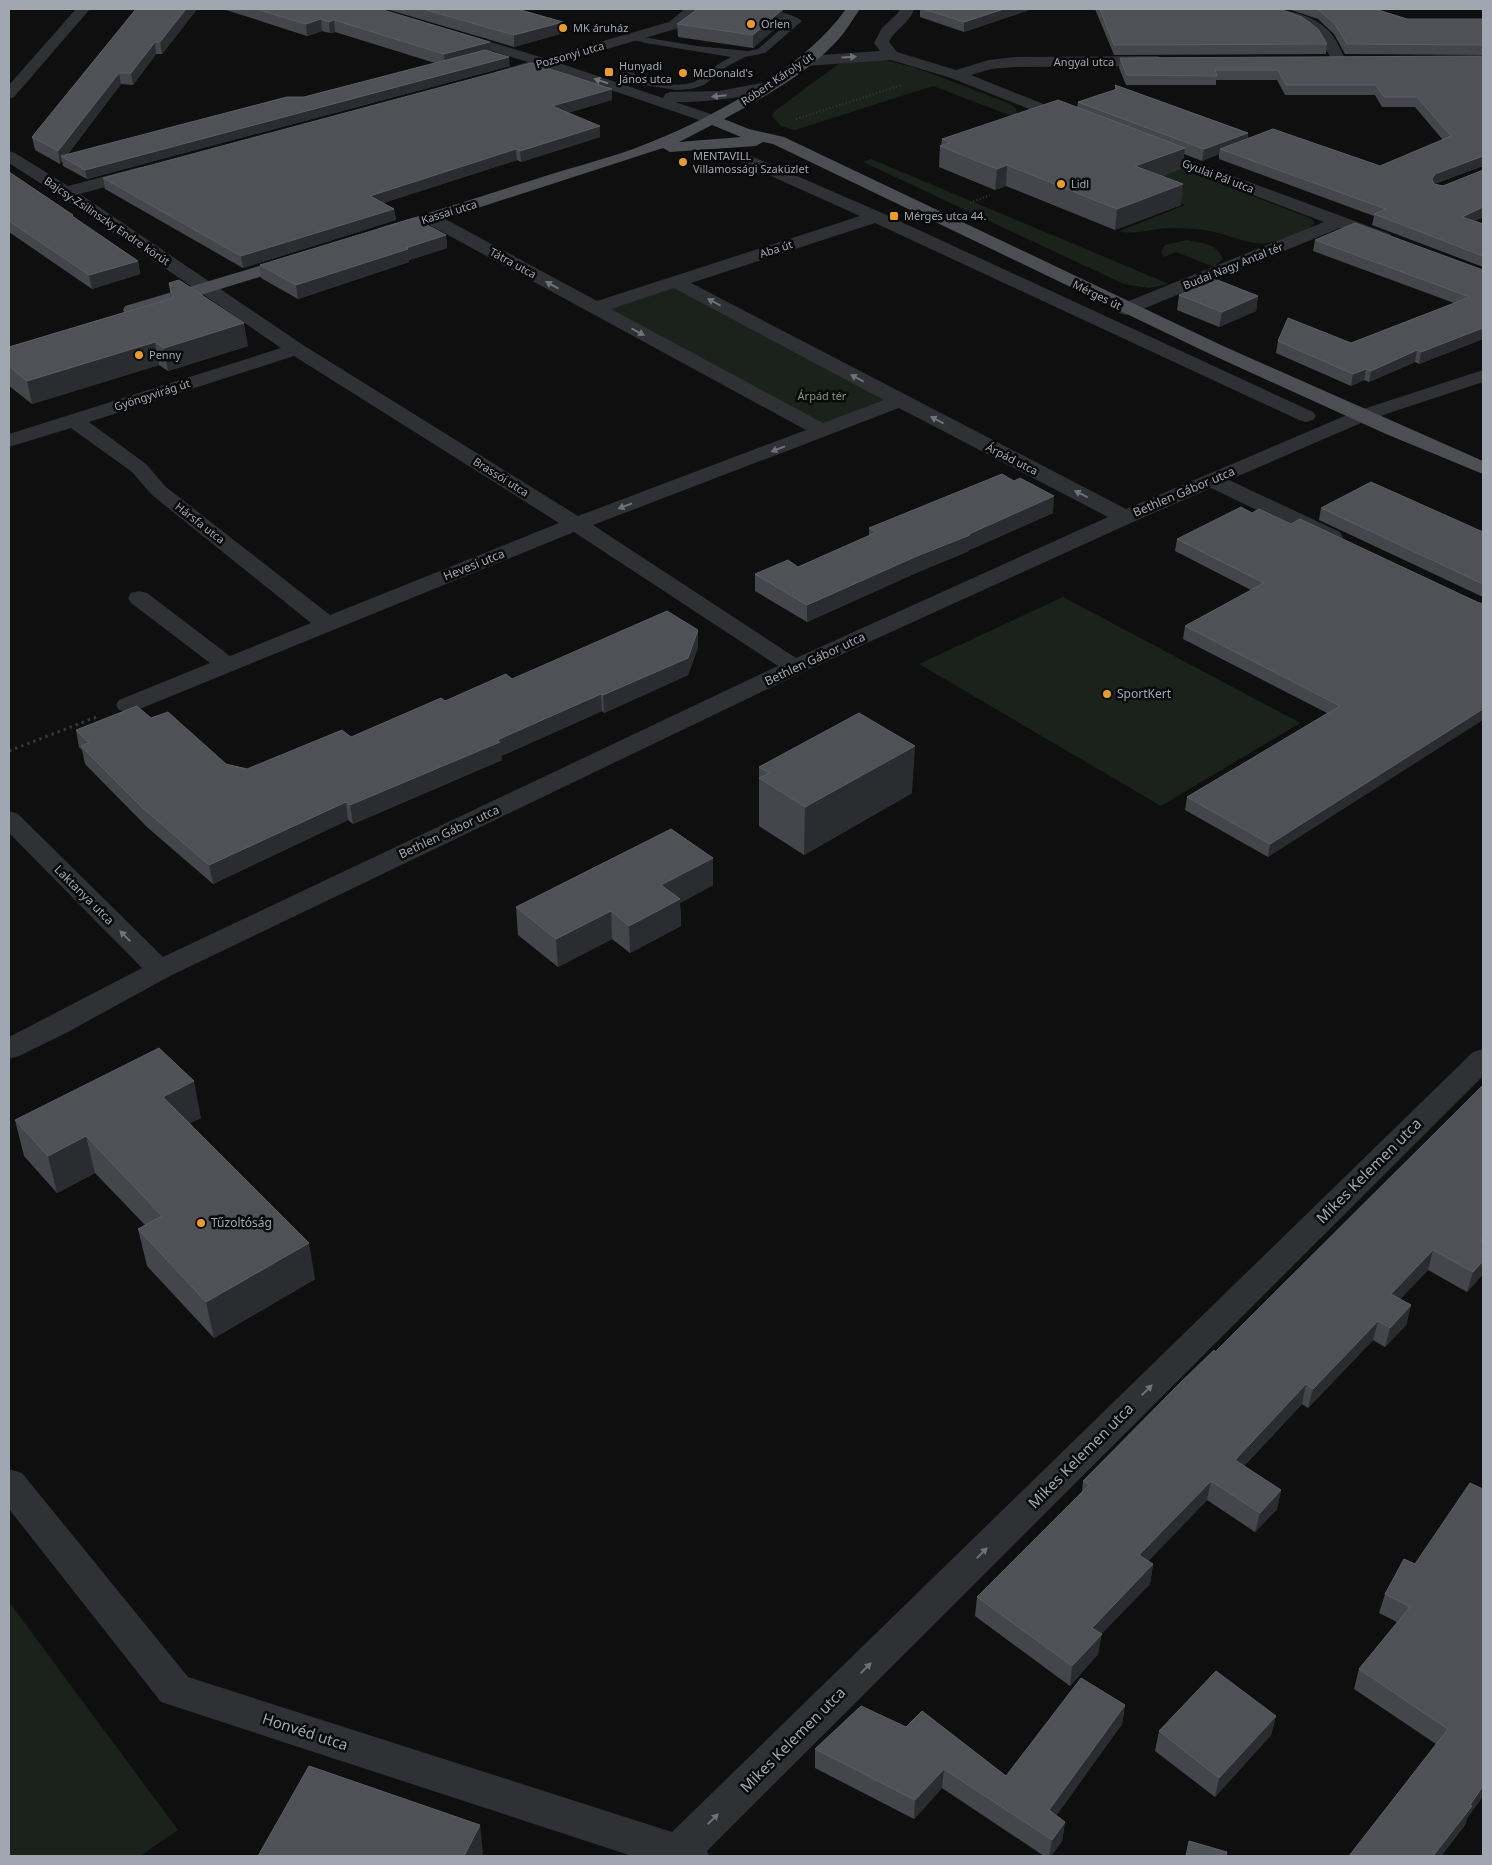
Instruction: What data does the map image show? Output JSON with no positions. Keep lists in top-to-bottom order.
{
  "streets": {
    "main road": ["Róbert Károly út", "Kassai utca", "Mérges út"],
    "street": [
      "Pozsonyi utca",
      "Angyal utca",
      "Gyulai Pál utca",
      "Bajcsy-Zsilinszky Endre körút",
      "Aba út",
      "Tátra utca",
      "Budai Nagy Antal tér",
      "Gyöngyvirág út",
      "Árpád utca",
      "Brassói utca",
      "Bethlen Gábor utca",
      "Hársfa utca",
      "Hevesi utca",
      "Laktanya utca",
      "Mikes Kelemen utca",
      "Honvéd utca"
    ]
  },
  "crossings": [
    ["Róbert Károly út", "Kassai utca"],
    ["Róbert Károly út", "Mérges út"],
    ["Gyulai Pál utca", "Budai Nagy Antal tér"],
    ["Kassai utca", "Tátra utca"],
    ["Kassai utca", "Mérges út"],
    ["Bajcsy-Zsilinszky Endre körút", "Brassói utca"],
    ["Aba út", "Mérges út"],
    ["Budai Nagy Antal tér", "Mérges út"],
    ["Mérges út", "Bethlen Gábor utca"],
    ["Gyöngyvirág út", "Brassói utca"],
    ["Gyöngyvirág út", "Hársfa utca"],
    ["Árpád utca", "Bethlen Gábor utca"],
    ["Brassói utca", "Bethlen Gábor utca"],
    ["Brassói utca", "Hevesi utca"],
    ["Bethlen Gábor utca", "Laktanya utca"],
    ["Hársfa utca", "Hevesi utca"],
    ["Mikes Kelemen utca", "Honvéd utca"]
  ],
  "one_way": ["Árpád utca", "Laktanya utca", "Mikes Kelemen utca"],
  "parks": ["Árpád tér"],
  "places": {
    "other": [
      "Orlen",
      "MK áruház",
      "McDonald's",
      "MENTAVILL Villamossági Szaküzlet",
      "Lidl",
      "Penny",
      "SportKert",
      "Tűzoltóság"
    ],
    "transit": ["Hunyadi János utca", "Mérges utca 44."]
  }
}
